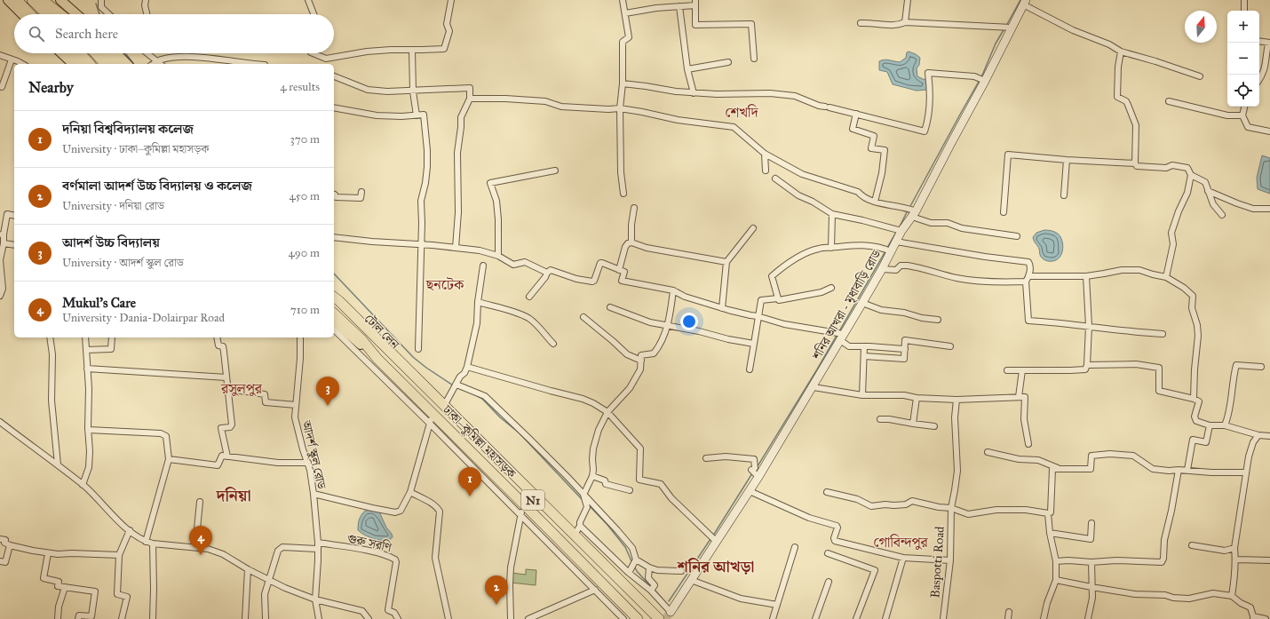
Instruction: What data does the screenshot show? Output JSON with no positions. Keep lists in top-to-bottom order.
{
  "streets": {
    "highway": ["টোল লেন", "ঢাকা–কুমিল্লা মহাসড়ক", "N1"],
    "main road": ["শনির আখরা - মৃধাবাড়ি রোড"],
    "street": ["আদর্শ স্কুল রোড", "গুরু সরণি", "Baspotti Road"]
  },
  "crossings": [
    ["টোল লেন", "ঢাকা–কুমিল্লা মহাসড়ক"],
    ["আদর্শ স্কুল রোড", "গুরু সরণি"]
  ],
  "districts": [
    "শেখদি",
    "ছনটেক",
    "রসুলপুর",
    "দনিয়া",
    "গোবিন্দপুর",
    "শনির আখড়া"
  ],
  "north": "top",
  "page": {
    "map_buttons": ["+", "−"],
    "search": "Search here",
    "heading": ["Nearby", "4 results"],
    "list": [
      {
        "mark": "1",
        "name": "দনিয়া বিশ্ববিদ্যালয় কলেজ",
        "note": "University · ঢাকা–কুমিল্লা মহাসড়ক",
        "value": "370 m"
      },
      {
        "mark": "2",
        "name": "বর্ণমালা আদর্শ উচ্চ বিদ্যালয় ও কলেজ",
        "note": "University · দনিয়া রোড",
        "value": "450 m"
      },
      {
        "mark": "3",
        "name": "আদর্শ উচ্চ বিদ্যালয়",
        "note": "University · আদর্শ স্কুল রোড",
        "value": "490 m"
      },
      {
        "mark": "4",
        "name": "Mukul's Care",
        "note": "University · Dania-Dolairpar Road",
        "value": "710 m"
      }
    ],
    "pins": [
      "3",
      "1",
      "4",
      "2"
    ]
  }
}
